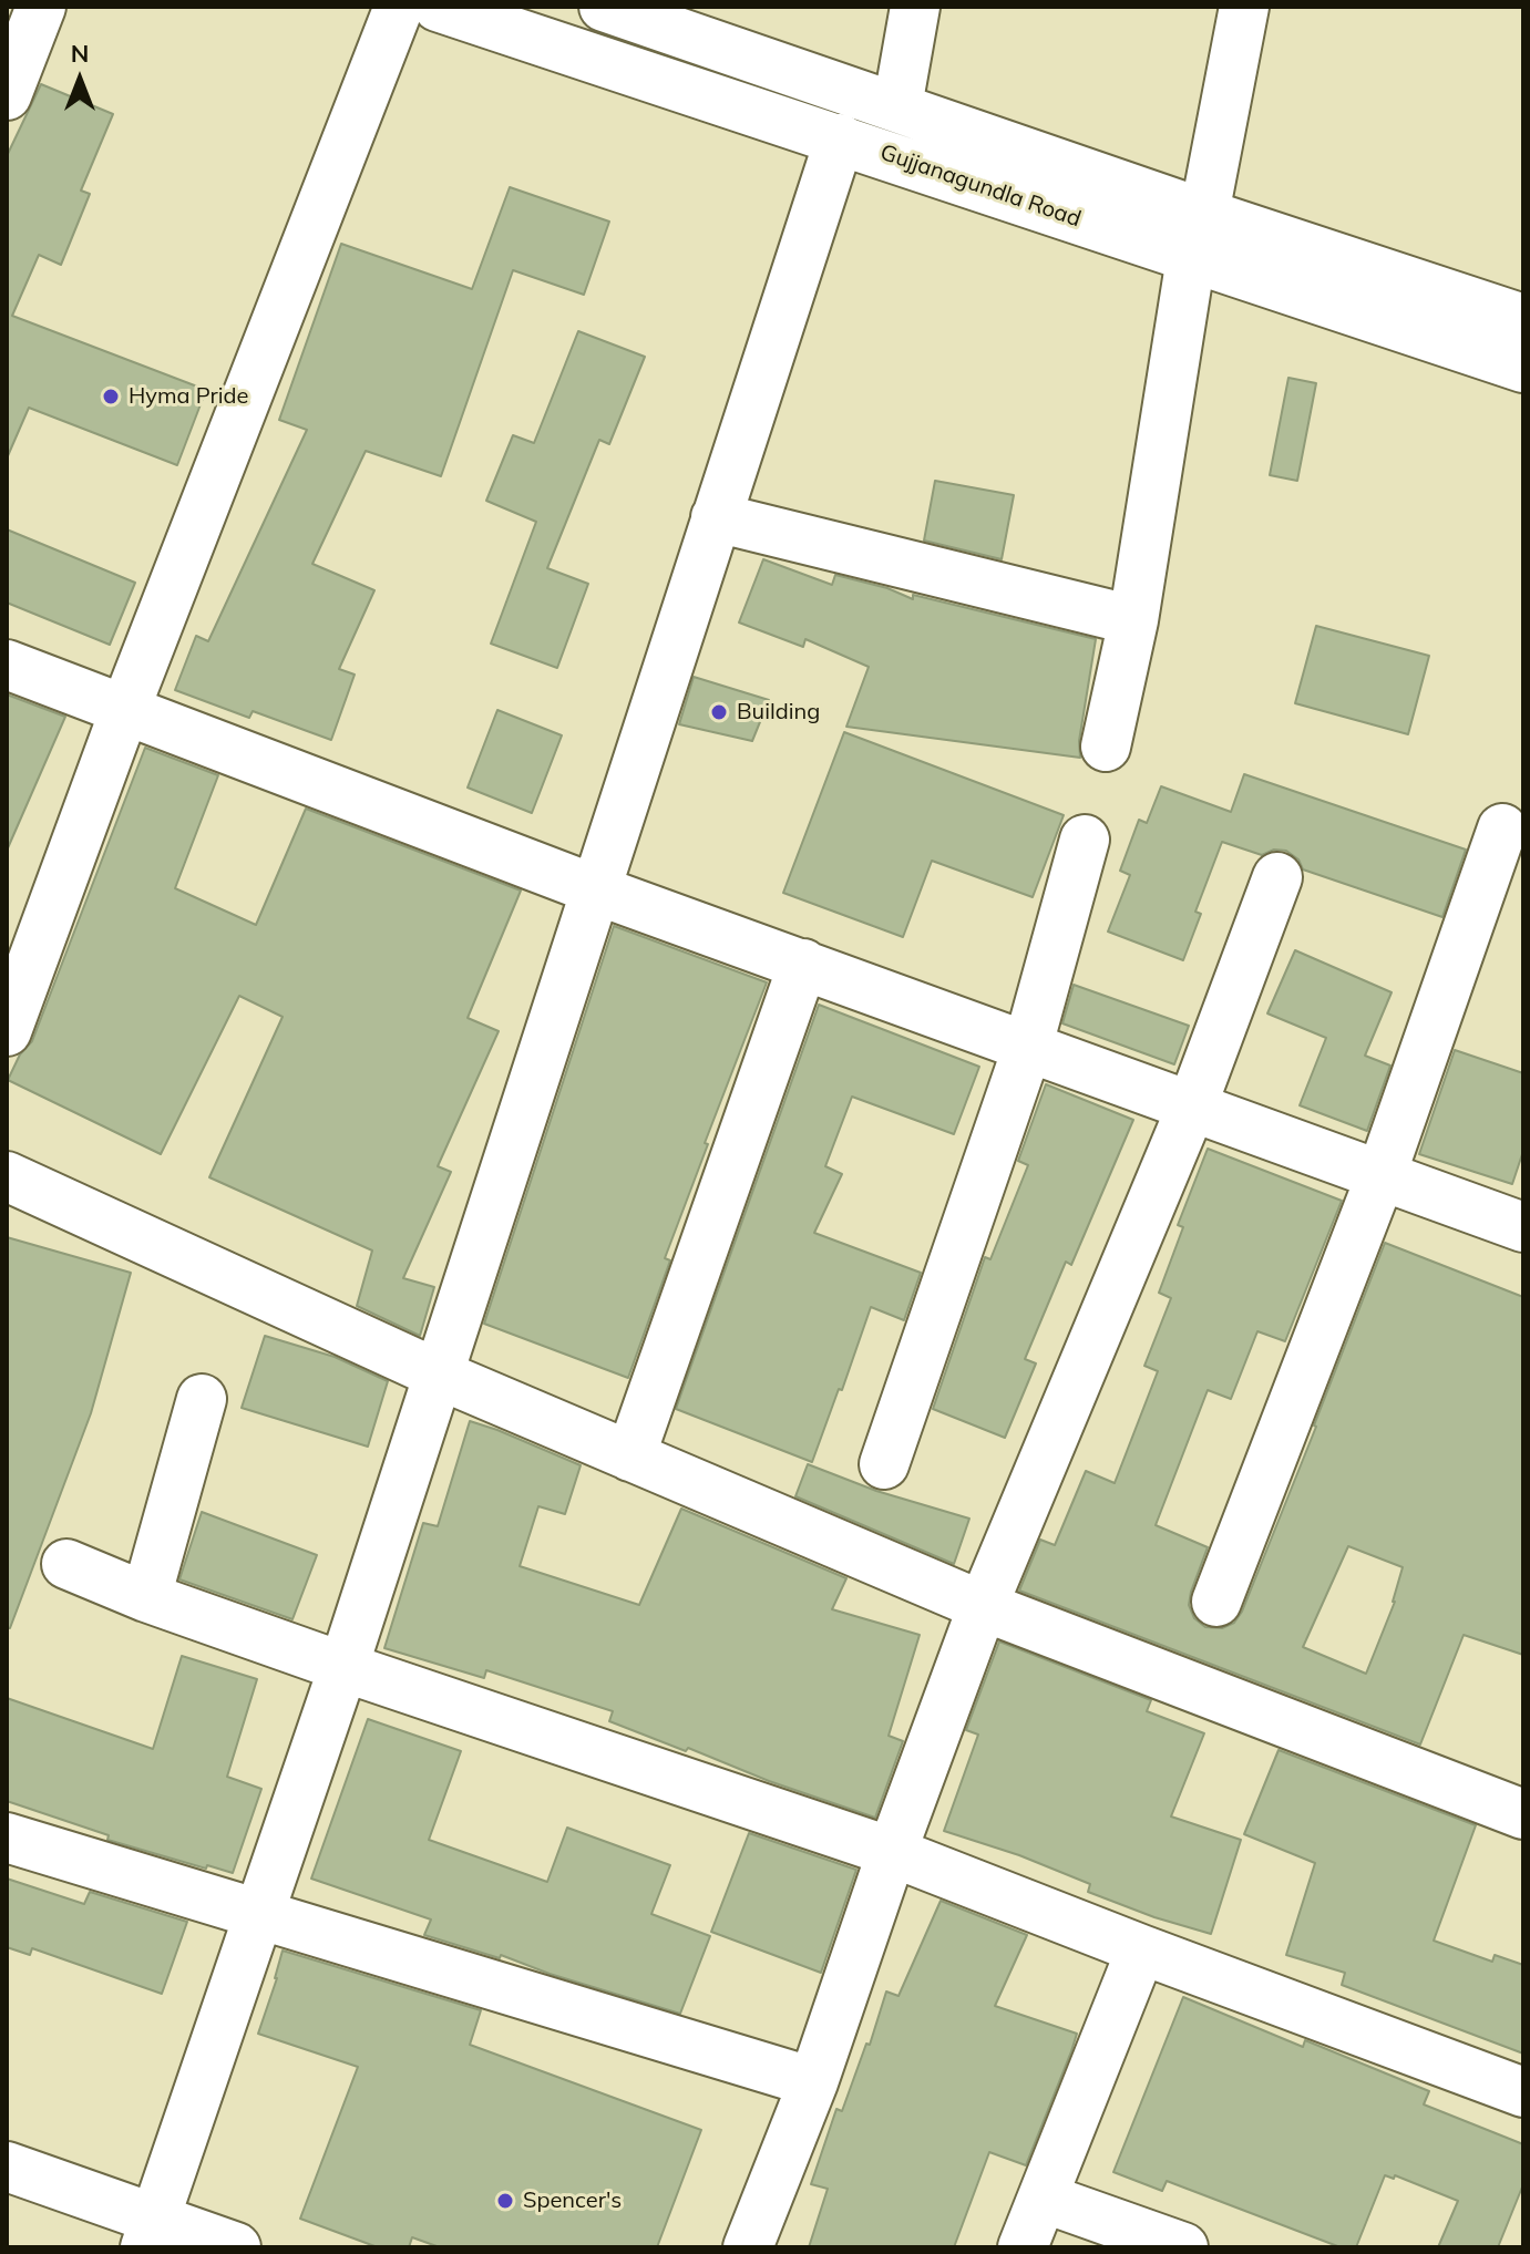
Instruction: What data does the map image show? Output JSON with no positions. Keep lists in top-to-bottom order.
{
  "streets": {
    "street": ["Gujjanagundla Road"]
  },
  "places": ["Hyma Pride", "Building", "Spencer's"],
  "north": "top"
}
